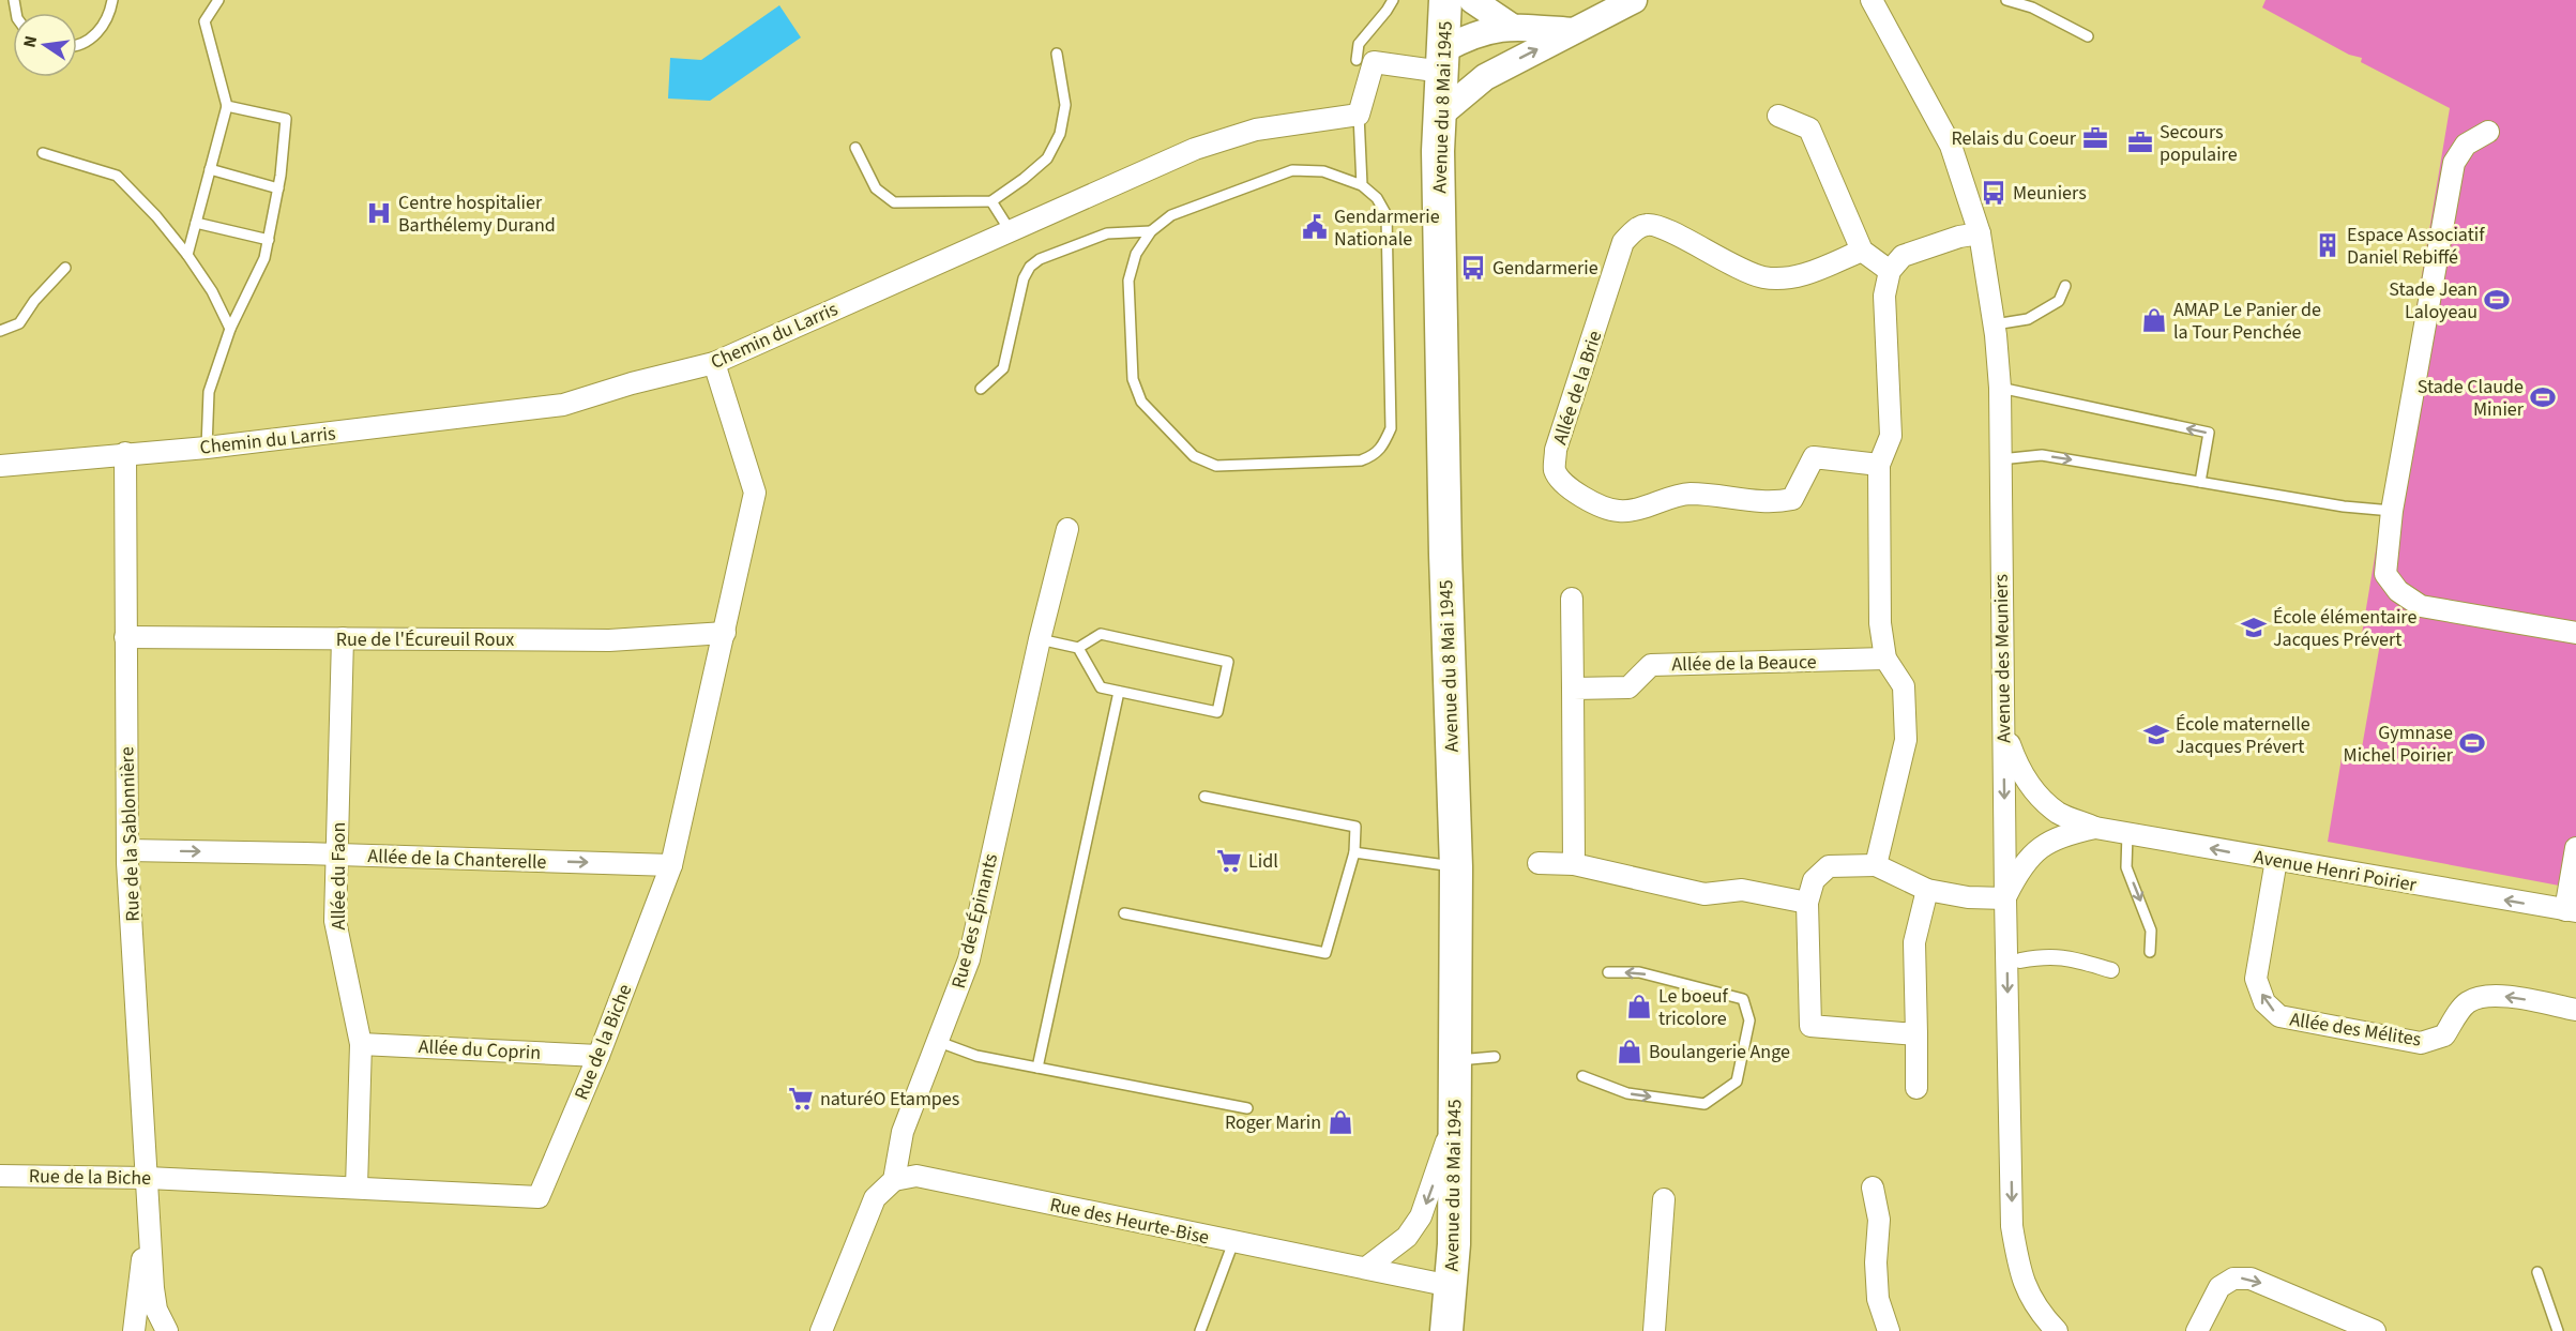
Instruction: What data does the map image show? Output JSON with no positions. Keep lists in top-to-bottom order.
{
  "streets": {
    "main road": ["Avenue du 8 Mai 1945"],
    "street": [
      "Chemin du Larris",
      "Allée de la Brie",
      "Rue de l'Écureuil Roux",
      "Avenue des Meuniers",
      "Allée de la Beauce",
      "Rue de la Sablonnière",
      "Allée de la Chanterelle",
      "Avenue Henri Poirier",
      "Allée du Faon",
      "Rue des Épinants",
      "Allée des Mélites",
      "Rue de la Biche",
      "Allée du Coprin",
      "Rue des Heurte-Bise"
    ]
  },
  "crossings": [
    ["Avenue du 8 Mai 1945", "Rue des Heurte-Bise"],
    ["Chemin du Larris", "Rue de la Sablonnière"],
    ["Chemin du Larris", "Rue de la Biche"],
    ["Rue de l'Écureuil Roux", "Rue de la Sablonnière"],
    ["Rue de l'Écureuil Roux", "Allée du Faon"],
    ["Rue de l'Écureuil Roux", "Rue de la Biche"],
    ["Avenue des Meuniers", "Avenue Henri Poirier"],
    ["Rue de la Sablonnière", "Allée de la Chanterelle"],
    ["Rue de la Sablonnière", "Rue de la Biche"],
    ["Allée de la Chanterelle", "Allée du Faon"],
    ["Allée de la Chanterelle", "Rue de la Biche"],
    ["Avenue Henri Poirier", "Allée des Mélites"],
    ["Allée du Faon", "Rue de la Biche"],
    ["Allée du Faon", "Allée du Coprin"],
    ["Rue des Épinants", "Rue des Heurte-Bise"],
    ["Rue de la Biche", "Allée du Coprin"]
  ],
  "one_way": ["Allée de la Chanterelle", "Avenue Henri Poirier"],
  "places": {
    "office": ["Relais du Coeur", "Secours populaire"],
    "bus stop": ["Meuniers", "Gendarmerie"],
    "hospital": ["Centre hospitalier Barthélemy Durand"],
    "public building": ["Gendarmerie Nationale"],
    "building": ["Espace Associatif Daniel Rebiffé"],
    "sports": ["Stade Jean Laloyeau", "Stade Claude Minier", "Gymnase Michel Poirier"],
    "shop": [
      "AMAP Le Panier de la Tour Penchée",
      "Le boeuf tricolore",
      "Boulangerie Ange",
      "Roger Marin"
    ],
    "school or university": ["École élémentaire Jacques Prévert", "École maternelle Jacques Prévert"],
    "supermarket": ["Lidl", "naturéO Etampes"]
  },
  "north": "left"
}
